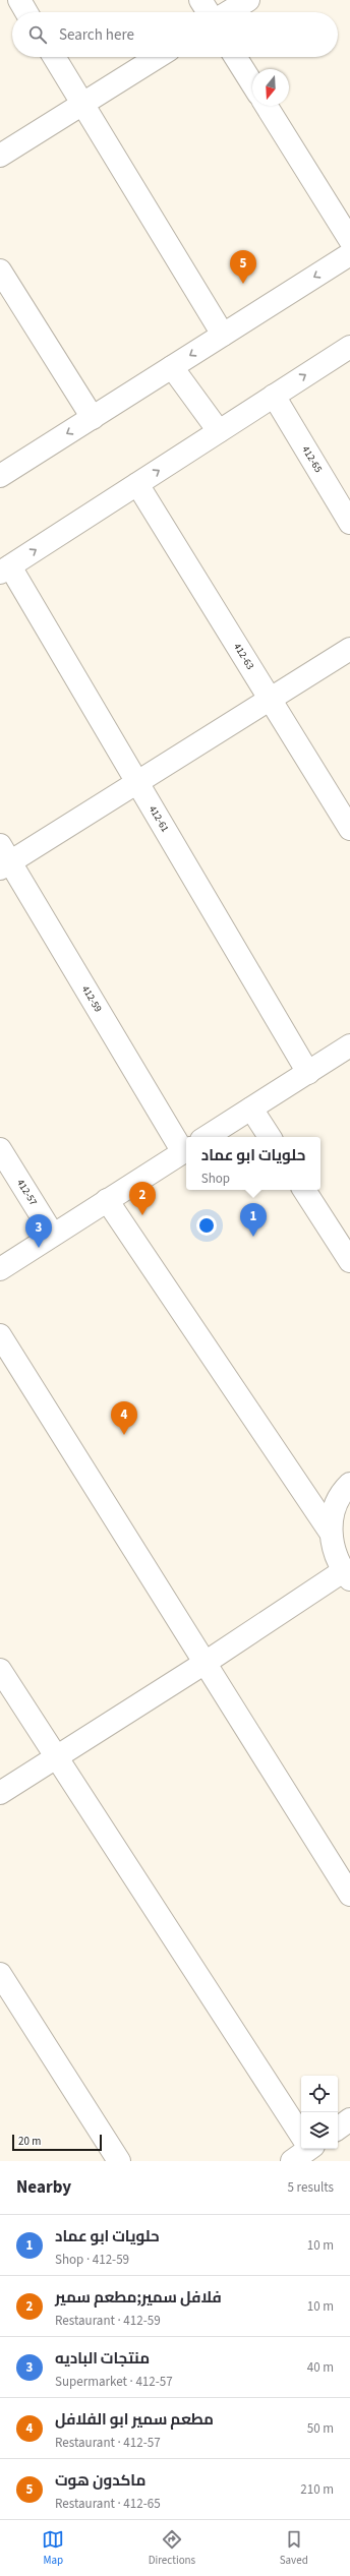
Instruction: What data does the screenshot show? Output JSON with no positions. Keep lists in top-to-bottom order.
{
  "streets": {
    "street": [
      "412-65",
      "412-63",
      "412-61",
      "412-59",
      "412-57"
    ]
  },
  "scale_bar": "20 m",
  "north": "bottom",
  "page": {
    "search": "Search here",
    "pins": [
      "5",
      "2",
      "1",
      "3",
      "4"
    ],
    "popup": ["حلويات ابو عماد", "Shop"],
    "scale": "20 m",
    "heading": ["Nearby", "5 results"],
    "list": [
      {
        "mark": "1",
        "name": "حلويات ابو عماد",
        "note": "Shop · 412-59",
        "value": "10 m"
      },
      {
        "mark": "2",
        "name": "فلافل سمير;مطعم سمير",
        "note": "Restaurant · 412-59",
        "value": "10 m"
      },
      {
        "mark": "3",
        "name": "منتجات الباديه",
        "note": "Supermarket · 412-57",
        "value": "40 m"
      },
      {
        "mark": "4",
        "name": "مطعم سمير ابو الفلافل",
        "note": "Restaurant · 412-57",
        "value": "50 m"
      },
      {
        "mark": "5",
        "name": "ماكدون هوت",
        "note": "Restaurant · 412-65",
        "value": "210 m"
      }
    ],
    "nav": ["Map", "Directions", "Saved"]
  }
}
